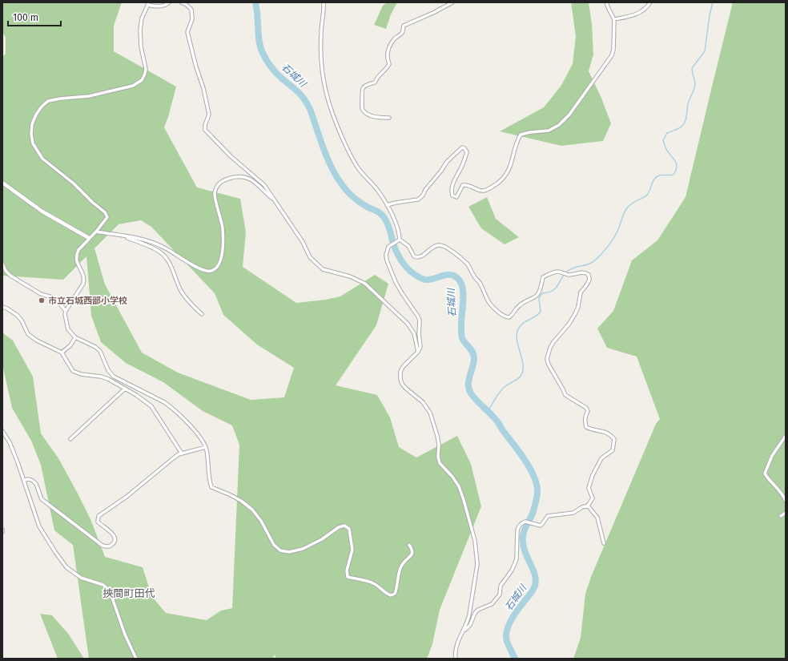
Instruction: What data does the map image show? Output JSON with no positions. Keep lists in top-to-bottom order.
{
  "districts": ["挾間町田代"],
  "water": ["石城川"],
  "places": ["市立石城西部小学校"],
  "scale_bar": "100 m"
}
